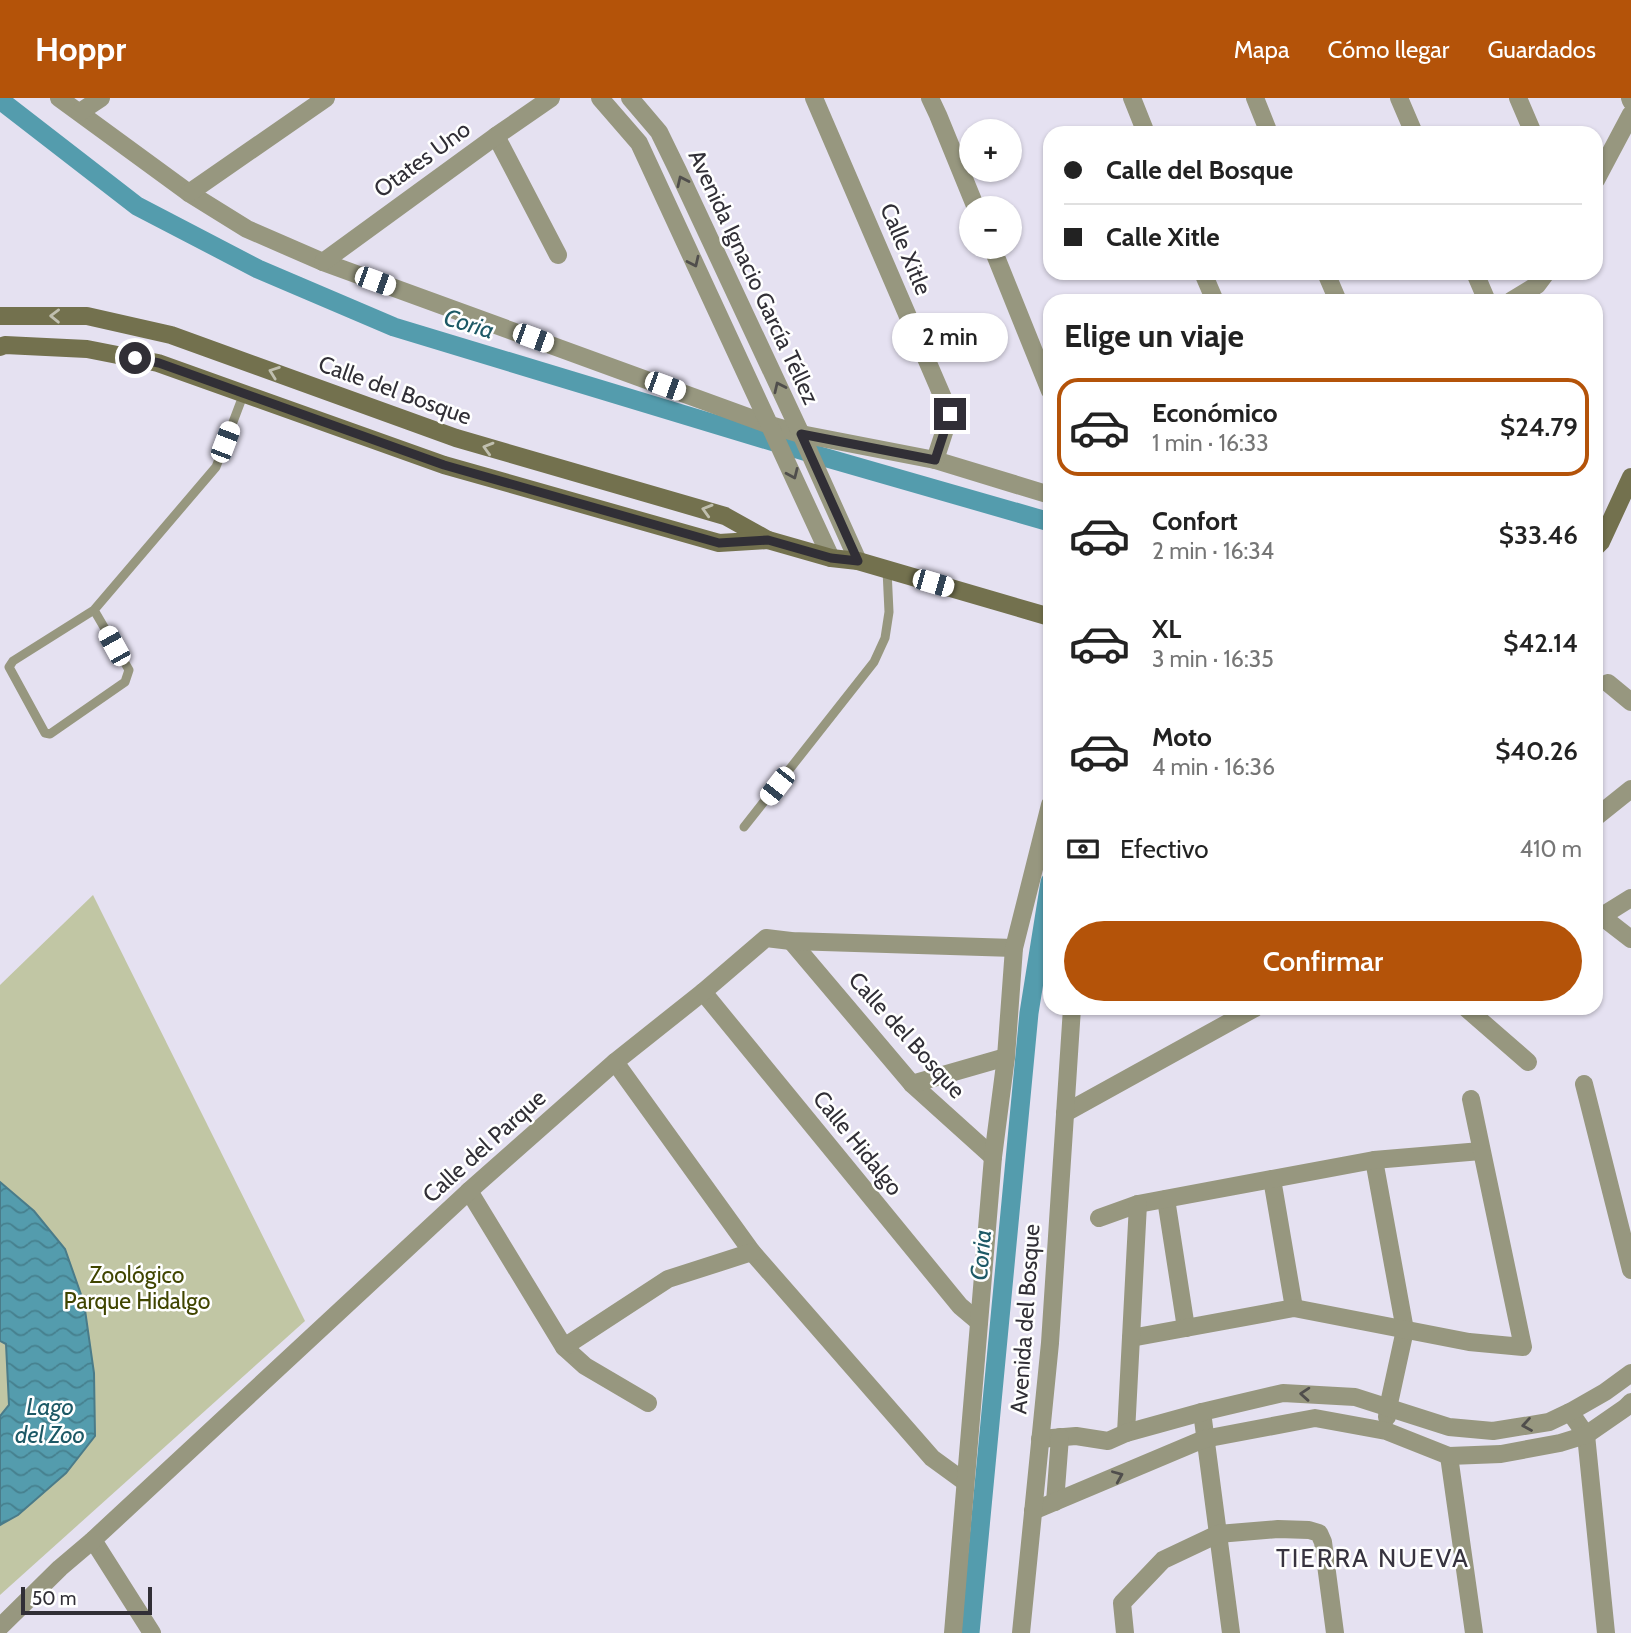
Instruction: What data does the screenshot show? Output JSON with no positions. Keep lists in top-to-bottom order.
{
  "streets": {
    "street": [
      "Otates Uno",
      "Calle Xitle",
      "Avenida Ignacio García Téllez",
      "Calle del Bosque",
      "Calle Hidalgo",
      "Calle del Parque",
      "Avenida del Bosque"
    ]
  },
  "crossings": [
    ["Avenida Ignacio García Téllez", "Calle del Bosque"],
    ["Calle del Bosque", "Calle del Parque"],
    ["Calle Hidalgo", "Calle del Parque"]
  ],
  "districts": ["TIERRA NUEVA"],
  "water": ["Coria", "Lago del Zoo"],
  "parks": ["Zoológico Parque Hidalgo"],
  "scale_bar": "50 m",
  "page": {
    "header": "Hoppr",
    "nav": ["Mapa", "Cómo llegar", "Guardados"],
    "map_buttons": ["+", "−"],
    "banner": ["Calle del Bosque", "Calle Xitle"],
    "heading": "Elige un viaje",
    "bubble": "2 min",
    "list": [
      {
        "name": "Económico",
        "note": "1 min · 16:33",
        "value": "$24.79"
      },
      {
        "name": "Confort",
        "note": "2 min · 16:34",
        "value": "$33.46"
      },
      {
        "name": "XL",
        "note": "3 min · 16:35",
        "value": "$42.14"
      },
      {
        "name": "Moto",
        "note": "4 min · 16:36",
        "value": "$40.26"
      }
    ],
    "pay": ["Efectivo", "410 m"],
    "buttons": "Confirmar",
    "scale": "50 m"
  }
}
